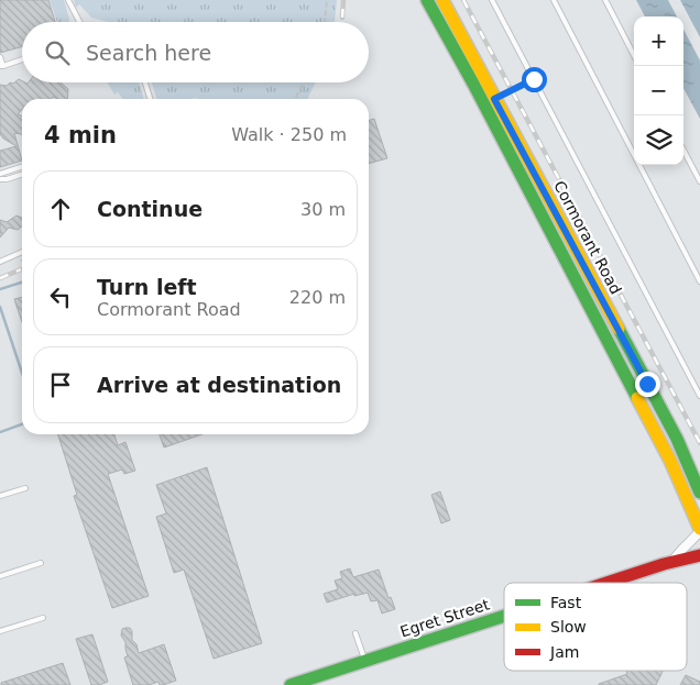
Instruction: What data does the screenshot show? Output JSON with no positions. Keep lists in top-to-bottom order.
{
  "streets": {
    "main road": ["Cormorant Road", "Egret Street"]
  },
  "crossings": [
    ["Cormorant Road", "Egret Street"]
  ],
  "legend": ["Fast", "Slow", "Jam"],
  "page": {
    "map_buttons": ["+", "−"],
    "search": "Search here",
    "heading": ["4 min", "Walk · 250 m"],
    "list": [
      ["Continue", "30 m"],
      ["Turn left", "Cormorant Road", "220 m"],
      "Arrive at destination"
    ]
  }
}
